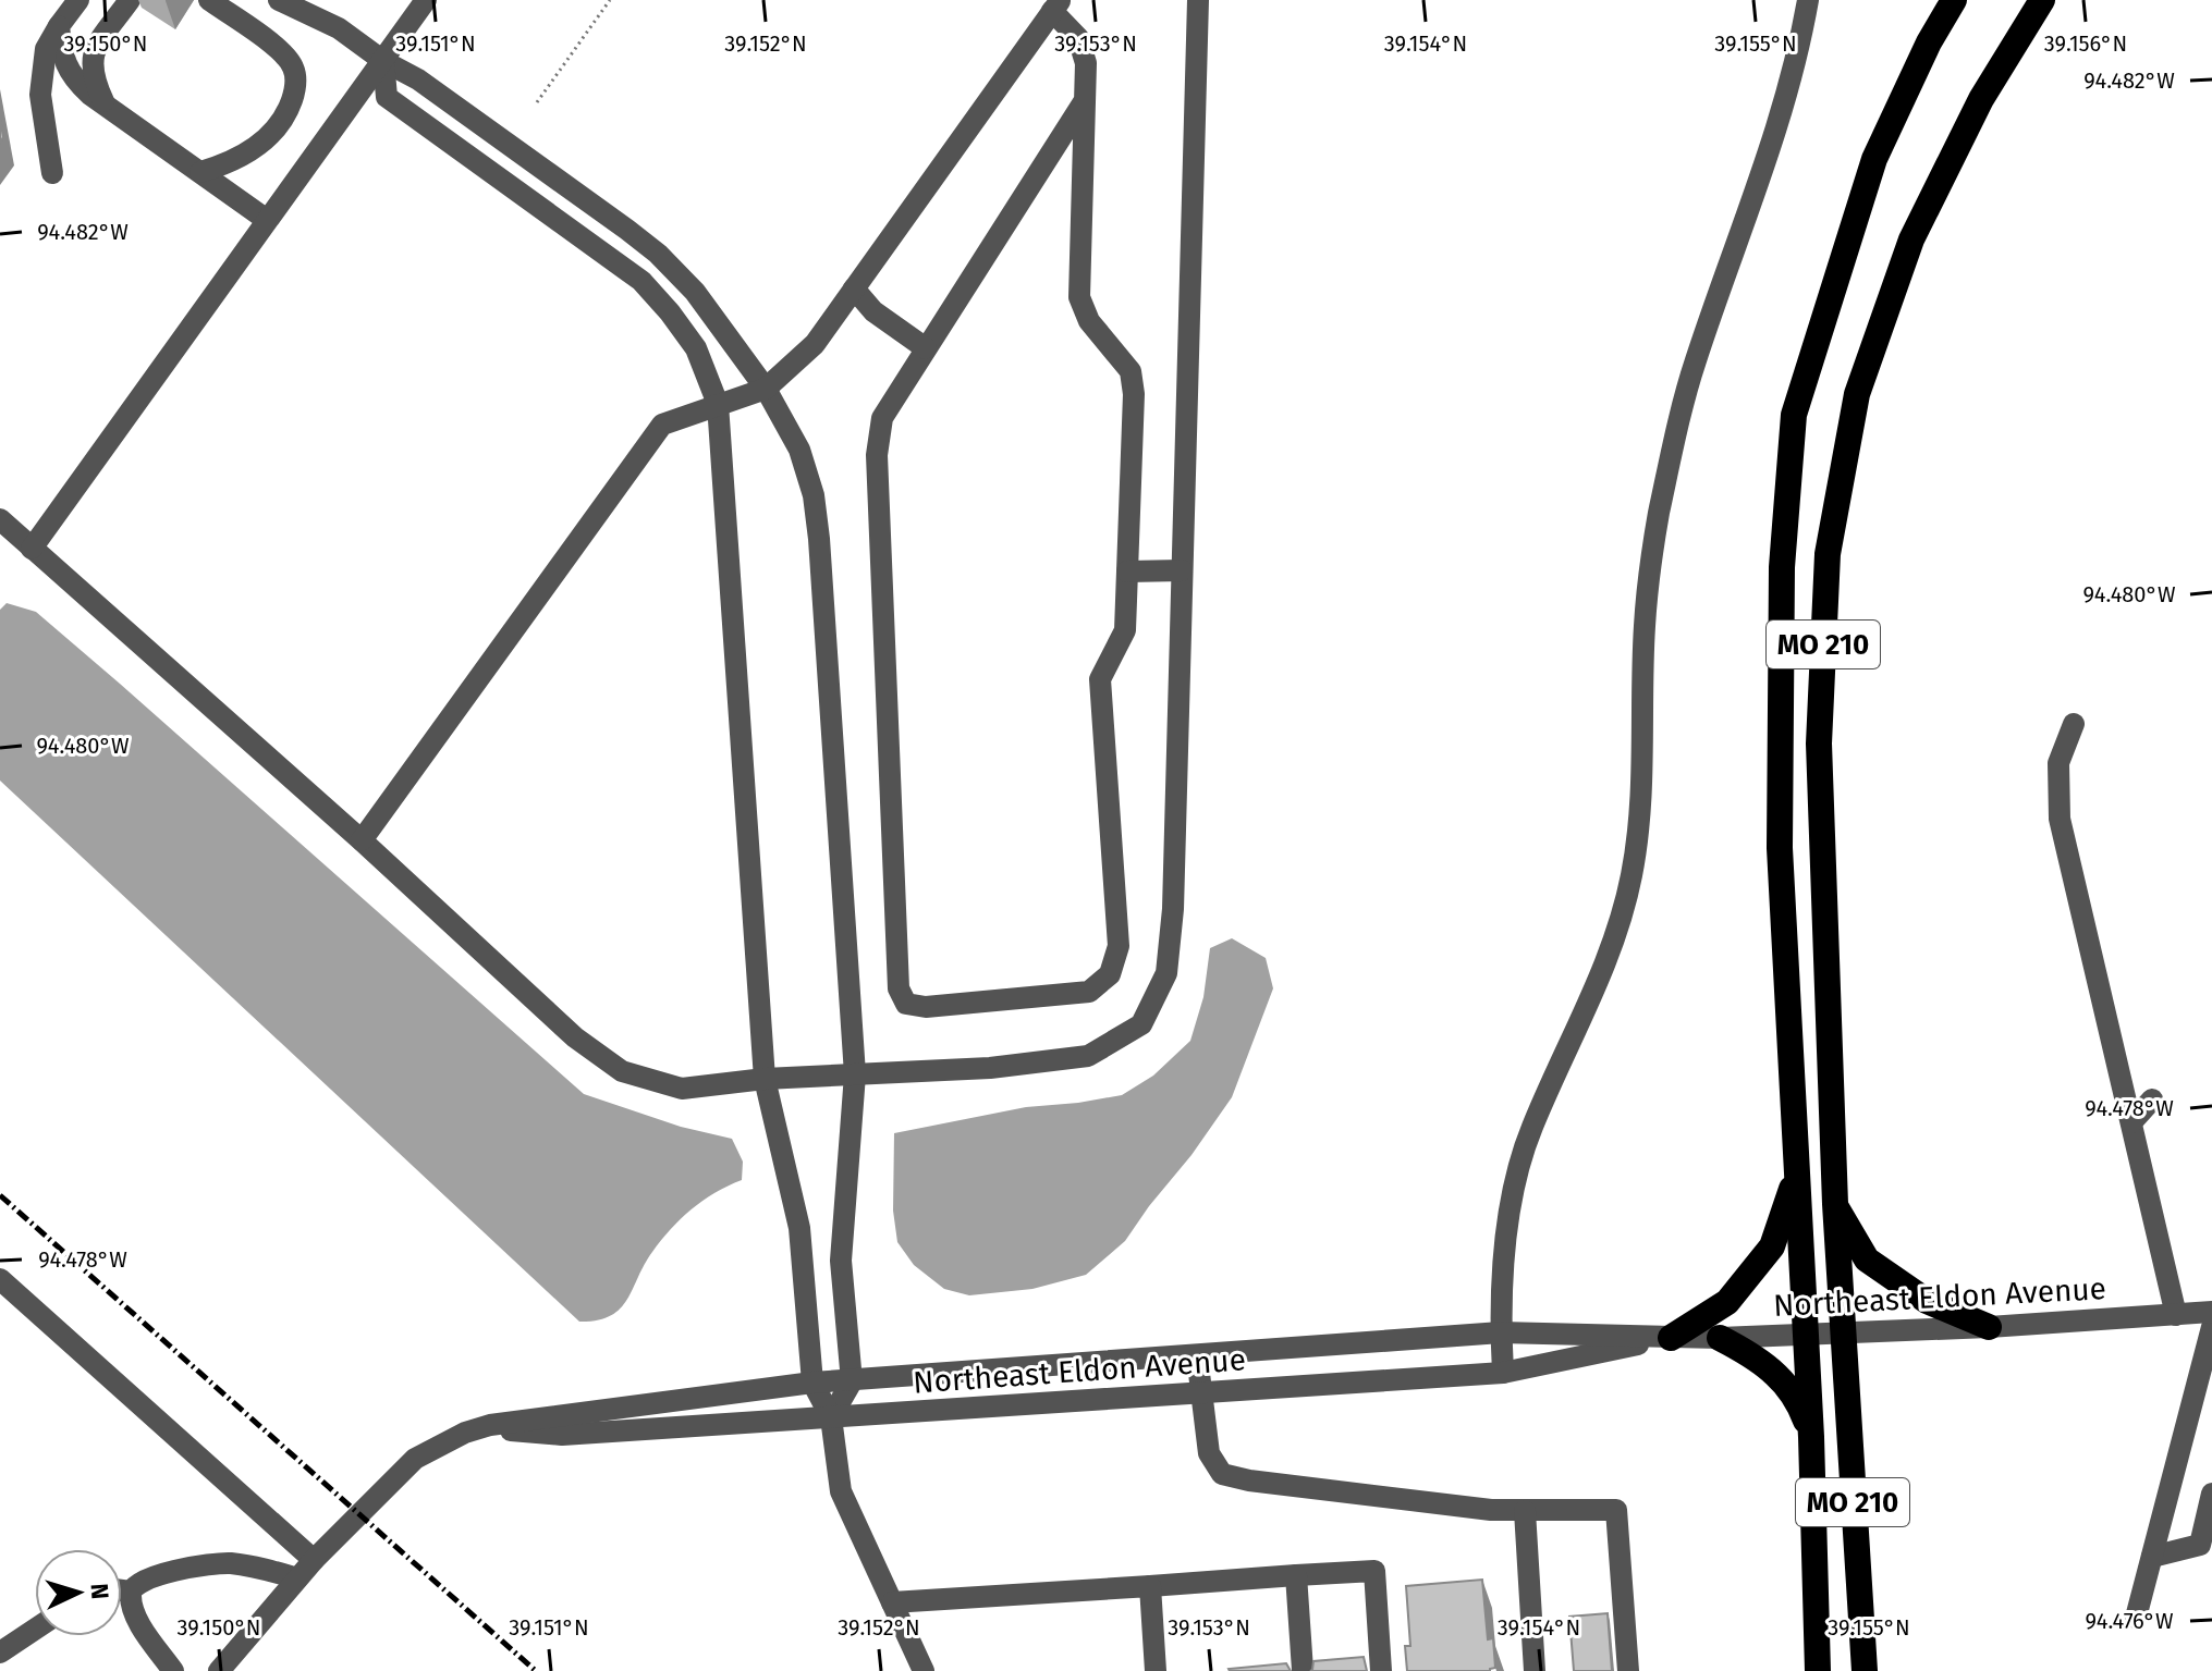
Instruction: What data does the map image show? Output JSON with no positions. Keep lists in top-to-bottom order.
{
  "streets": {
    "highway": ["MO 210"],
    "street": ["Northeast Eldon Avenue"]
  },
  "crossings": [
    ["MO 210", "Northeast Eldon Avenue"]
  ],
  "north": "right",
  "coordinates": [
    "39.150°N",
    "39.151°N",
    "39.152°N",
    "39.153°N",
    "39.154°N",
    "39.155°N",
    "39.156°N",
    "94.482°W",
    "94.480°W",
    "94.478°W",
    "94.476°W"
  ]
}
